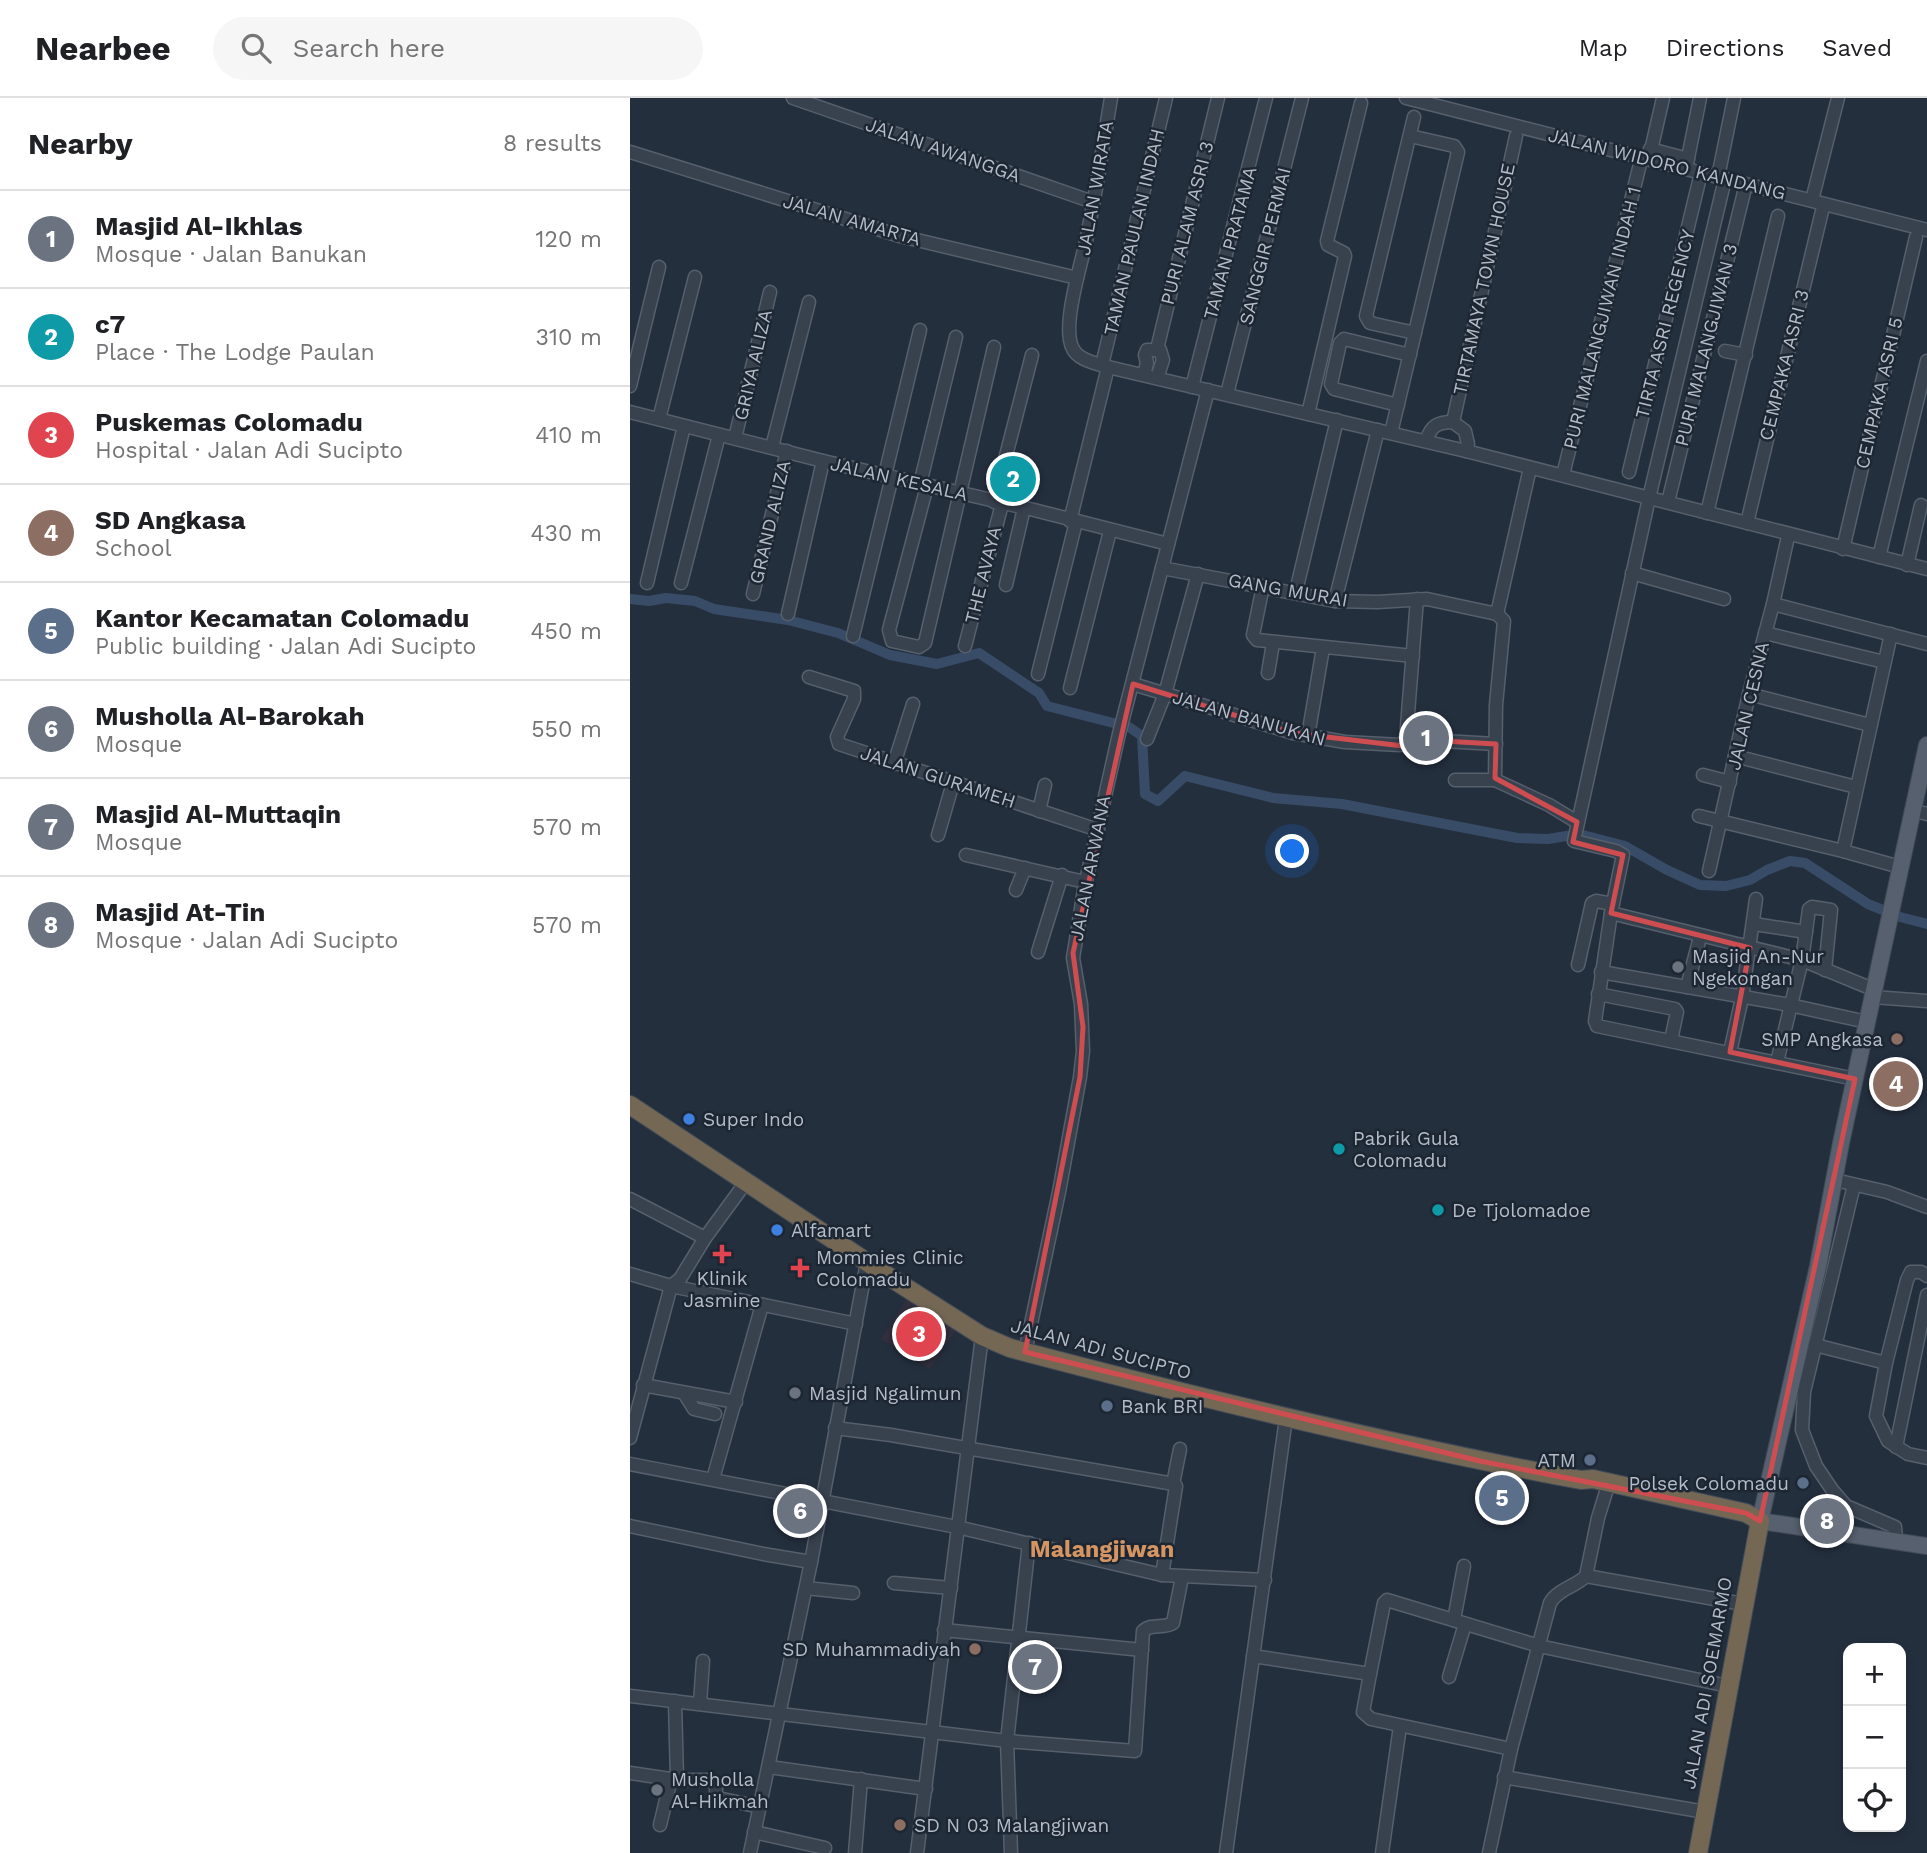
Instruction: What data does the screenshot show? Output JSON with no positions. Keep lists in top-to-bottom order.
{
  "streets": {
    "highway": ["JALAN ADI SUCIPTO", "JALAN ADI SOEMARMO"],
    "street": [
      "JALAN AWANGGA",
      "JALAN WIDORO KANDANG",
      "JALAN WIRATA",
      "JALAN AMARTA",
      "PURI ALAM ASRI 3",
      "TAMAN PAULAN INDAH",
      "TAMAN PRATAMA",
      "SANGGIR PERMAI",
      "TIRTAMAYA TOWN HOUSE",
      "PURI MALANGJIWAN INDAH 1",
      "TIRTA ASRI REGENCY",
      "PURI MALANGJIWAN 3",
      "GRIYA ALIZA",
      "CEMPAKA ASRI 3",
      "CEMPAKA ASRI 5",
      "JALAN KESALA",
      "GRAND ALIZA",
      "THE AVAYA",
      "GANG MURAI",
      "JALAN CESNA",
      "JALAN BANUKAN",
      "JALAN GURAMEH",
      "JALAN ARWANA"
    ]
  },
  "crossings": [
    ["JALAN AWANGGA", "JALAN WIRATA"],
    ["JALAN WIDORO KANDANG", "PURI MALANGJIWAN INDAH 1"],
    ["JALAN WIDORO KANDANG", "CEMPAKA ASRI 3"],
    ["JALAN WIDORO KANDANG", "CEMPAKA ASRI 5"],
    ["JALAN WIRATA", "JALAN AMARTA"],
    ["JALAN WIRATA", "PURI ALAM ASRI 3"],
    ["JALAN WIRATA", "TAMAN PAULAN INDAH"],
    ["JALAN WIRATA", "TAMAN PRATAMA"],
    ["JALAN WIRATA", "SANGGIR PERMAI"],
    ["JALAN WIRATA", "TIRTAMAYA TOWN HOUSE"],
    ["JALAN WIRATA", "PURI MALANGJIWAN INDAH 1"],
    ["JALAN WIRATA", "TIRTA ASRI REGENCY"],
    ["JALAN WIRATA", "PURI MALANGJIWAN 3"],
    ["JALAN WIRATA", "CEMPAKA ASRI 3"],
    ["JALAN WIRATA", "CEMPAKA ASRI 5"],
    ["JALAN WIRATA", "JALAN ARWANA"],
    ["TAMAN PAULAN INDAH", "JALAN KESALA"],
    ["GRIYA ALIZA", "JALAN KESALA"],
    ["JALAN KESALA", "GRAND ALIZA"],
    ["JALAN KESALA", "THE AVAYA"],
    ["JALAN KESALA", "JALAN ARWANA"],
    ["GANG MURAI", "JALAN ARWANA"],
    ["JALAN BANUKAN", "JALAN ARWANA"],
    ["JALAN GURAMEH", "JALAN ARWANA"],
    ["JALAN ARWANA", "JALAN ADI SUCIPTO"],
    ["JALAN ADI SUCIPTO", "JALAN ADI SOEMARMO"]
  ],
  "districts": ["Malangjiwan"],
  "places": {
    "other": [
      "Masjid An-Nur Ngekongan",
      "SMP Angkasa",
      "Super Indo",
      "Pabrik Gula Colomadu",
      "De Tjolomadoe",
      "Alfamart",
      "Masjid Ngalimun",
      "Bank BRI",
      "ATM",
      "Polsek Colomadu",
      "SD Muhammadiyah",
      "Musholla Al-Hikmah",
      "SD N 03 Malangjiwan"
    ],
    "health": ["Klinik Jasmine", "Mommies Clinic Colomadu"]
  },
  "page": {
    "header": "Nearbee",
    "search": "Search here",
    "nav": ["Map", "Directions", "Saved"],
    "heading": ["Nearby", "8 results"],
    "list": [
      {
        "mark": "1",
        "name": "Masjid Al-Ikhlas",
        "note": "Mosque · Jalan Banukan",
        "value": "120 m"
      },
      {
        "mark": "2",
        "name": "c7",
        "note": "Place · The Lodge Paulan",
        "value": "310 m"
      },
      {
        "mark": "3",
        "name": "Puskemas Colomadu",
        "note": "Hospital · Jalan Adi Sucipto",
        "value": "410 m"
      },
      {
        "mark": "4",
        "name": "SD Angkasa",
        "note": "School",
        "value": "430 m"
      },
      {
        "mark": "5",
        "name": "Kantor Kecamatan Colomadu",
        "note": "Public building · Jalan Adi Sucipto",
        "value": "450 m"
      },
      {
        "mark": "6",
        "name": "Musholla Al-Barokah",
        "note": "Mosque",
        "value": "550 m"
      },
      {
        "mark": "7",
        "name": "Masjid Al-Muttaqin",
        "note": "Mosque",
        "value": "570 m"
      },
      {
        "mark": "8",
        "name": "Masjid At-Tin",
        "note": "Mosque · Jalan Adi Sucipto",
        "value": "570 m"
      }
    ],
    "pins": [
      "2",
      "1",
      "4",
      "3",
      "5",
      "6",
      "8",
      "7"
    ],
    "map_buttons": ["+", "−"]
  }
}
